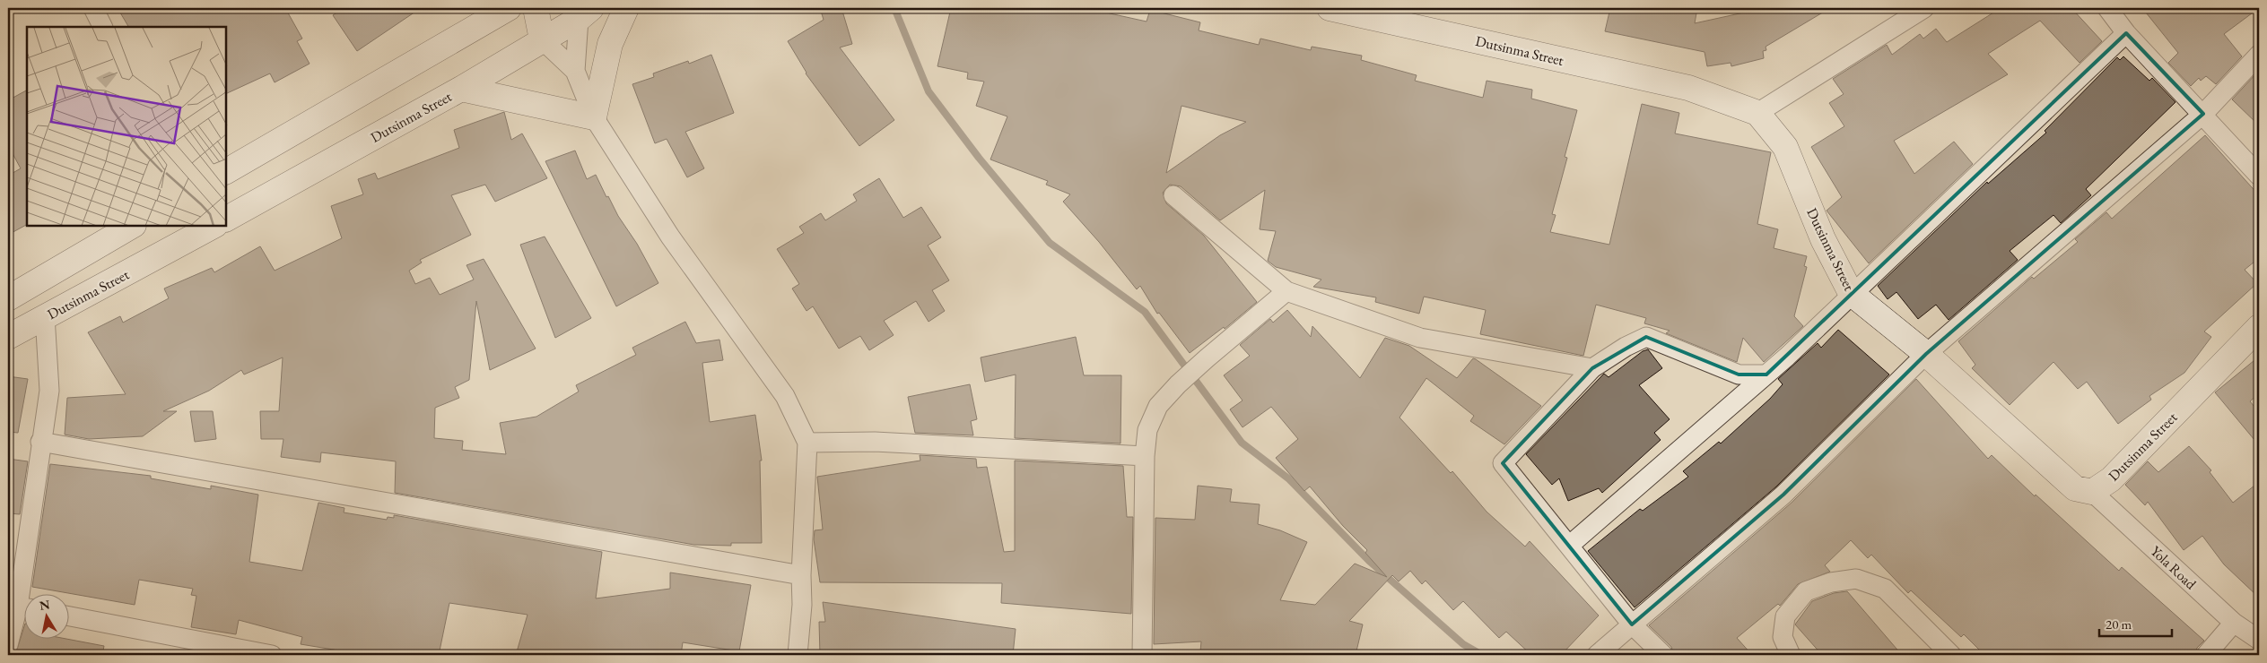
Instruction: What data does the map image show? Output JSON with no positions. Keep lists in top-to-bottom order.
{
  "streets": {
    "street": ["Dutsinma Street", "Yola Road"]
  },
  "crossings": [
    ["Dutsinma Street", "Yola Road"]
  ],
  "scale_bar": "20 m",
  "north": "top"
}
